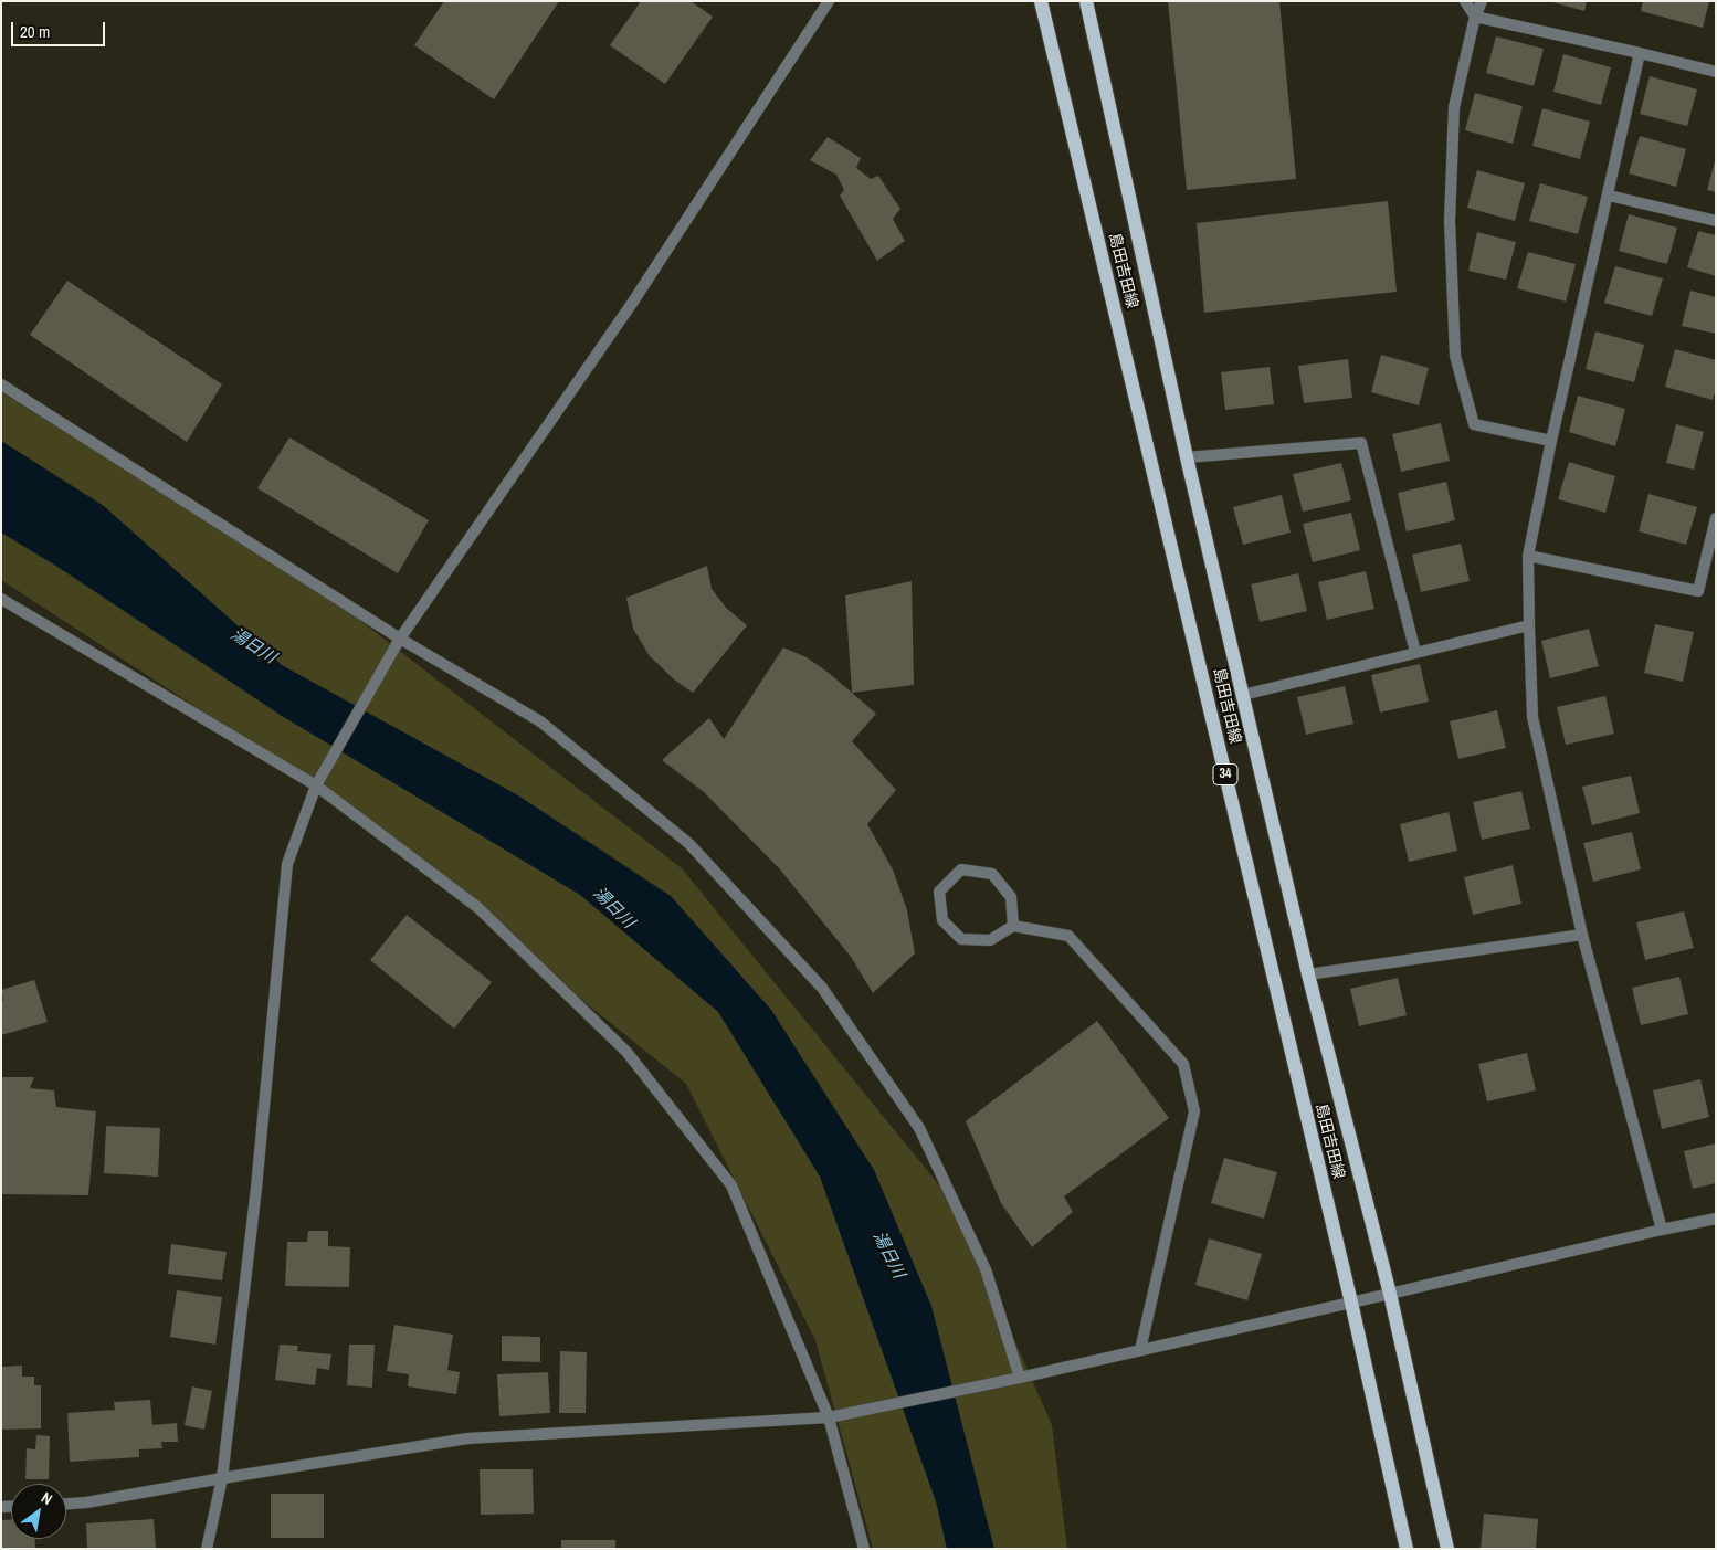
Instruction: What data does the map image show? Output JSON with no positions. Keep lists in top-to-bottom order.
{
  "streets": {
    "main road": ["島田吉田線", "34"]
  },
  "water": ["湯日川"],
  "scale_bar": "20 m",
  "north": "top right"
}
